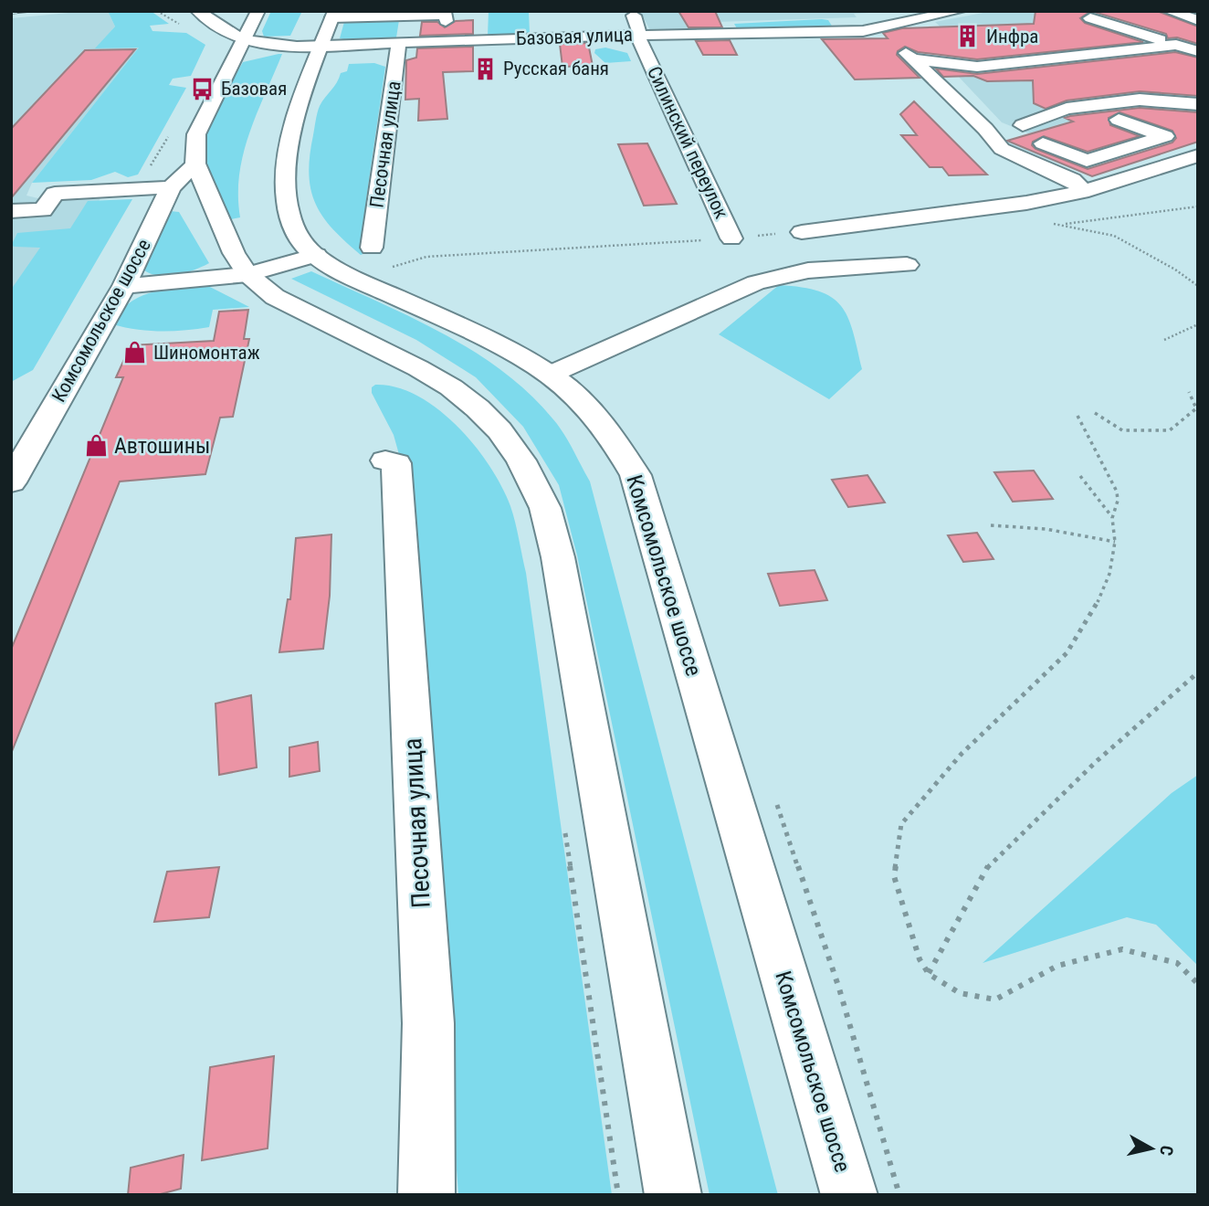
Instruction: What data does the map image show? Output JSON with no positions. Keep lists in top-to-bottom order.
{
  "streets": {
    "main road": [
      "Базовая улица",
      "Силинский переулок",
      "Песочная улица",
      "Комсомольское шоссе"
    ]
  },
  "crossings": [
    ["Базовая улица", "Силинский переулок"],
    ["Базовая улица", "Песочная улица"],
    ["Базовая улица", "Комсомольское шоссе"]
  ],
  "places": {
    "building": ["Инфра", "Русская баня"],
    "bus stop": ["Базовая"],
    "shop": ["Шиномонтаж", "Автошины"]
  },
  "north": "right"
}
